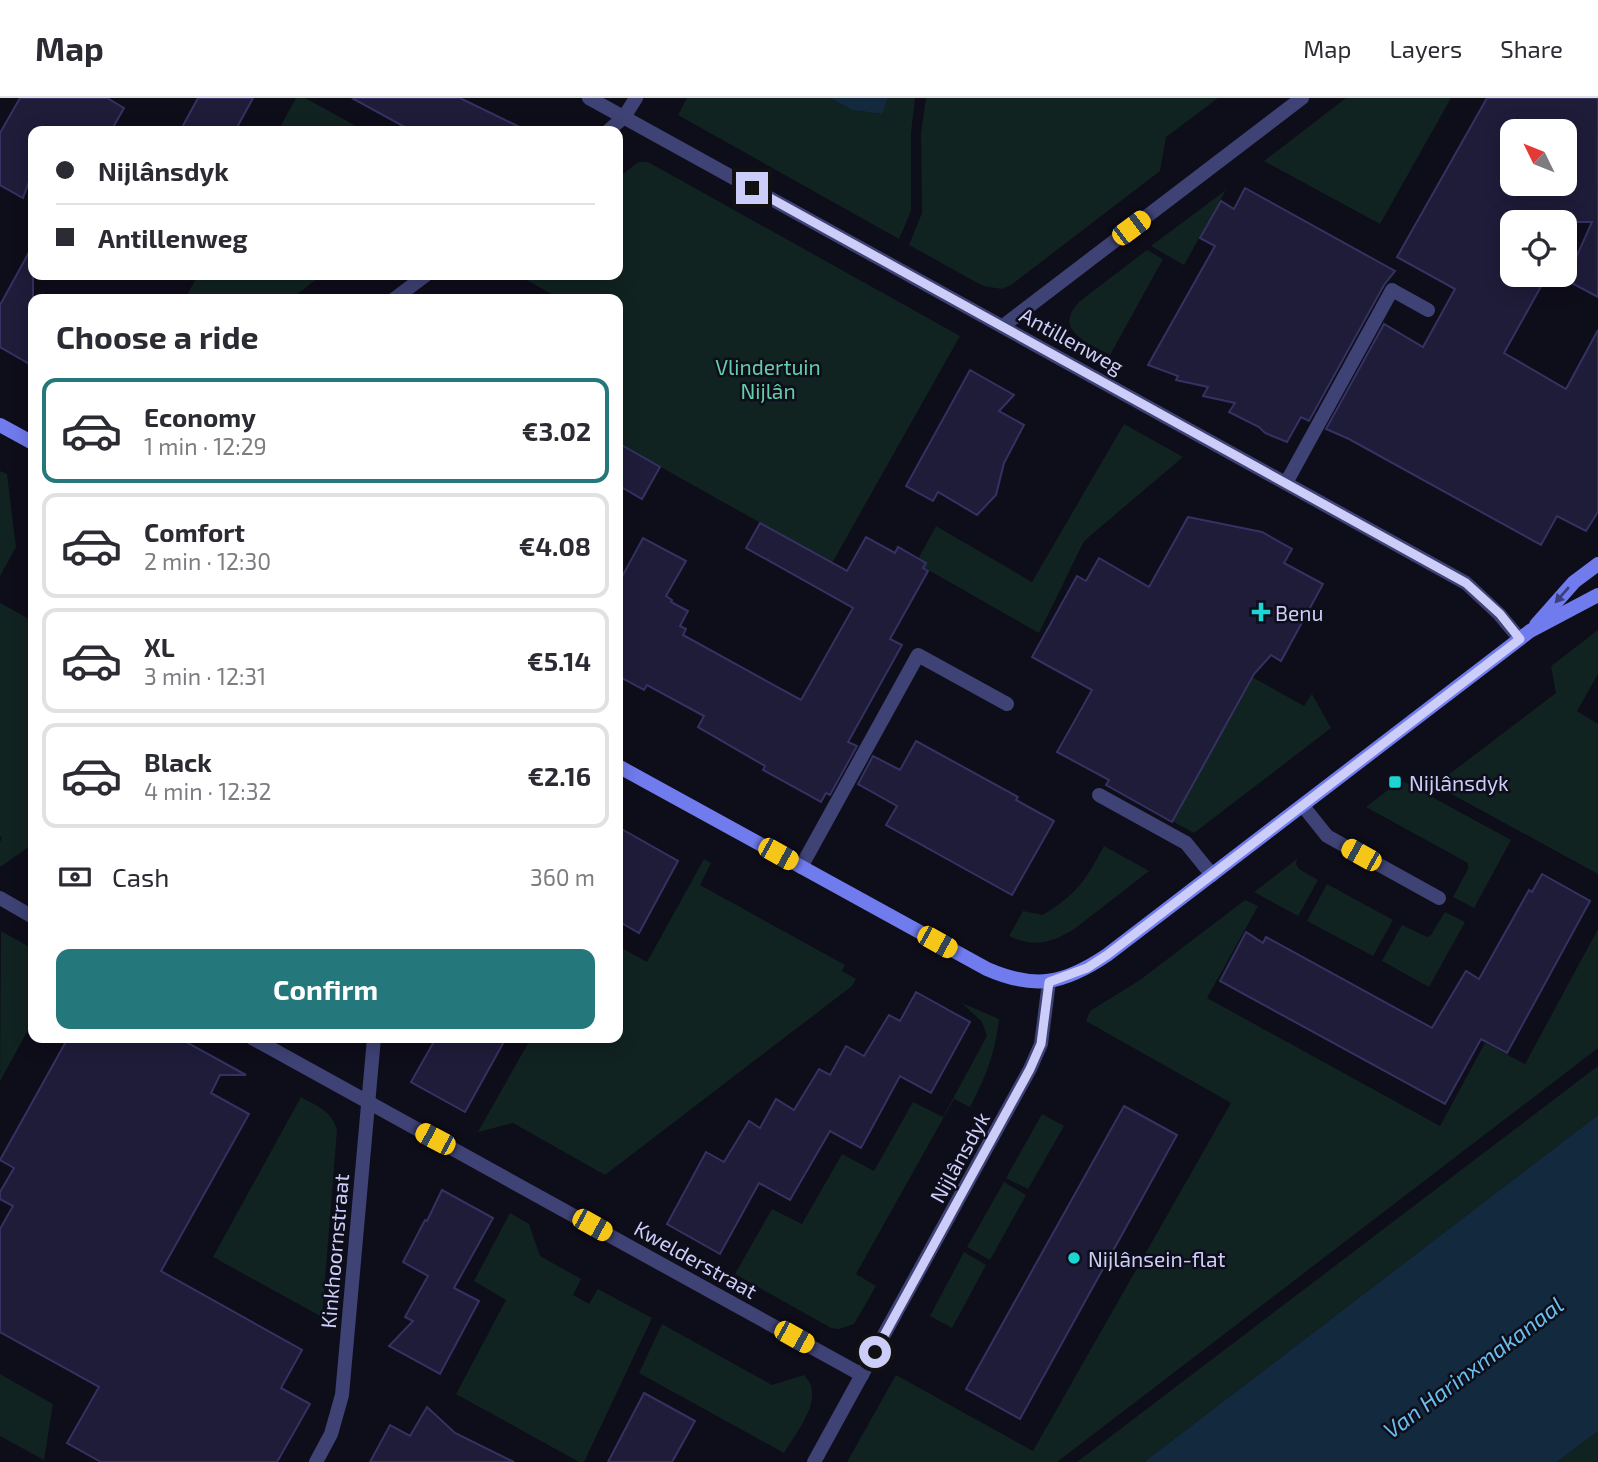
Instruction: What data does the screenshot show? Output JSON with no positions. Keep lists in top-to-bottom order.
{
  "streets": {
    "street": [
      "Antillenweg",
      "Nijlânsdyk",
      "Kinkhoornstraat",
      "Kwelderstraat"
    ]
  },
  "crossings": [
    ["Nijlânsdyk", "Kwelderstraat"],
    ["Kinkhoornstraat", "Kwelderstraat"]
  ],
  "water": ["Van Harinxmakanaal"],
  "parks": ["Vlindertuin Nijlân"],
  "places": {
    "health": ["Benu"],
    "transit": ["Nijlânsdyk"],
    "other": ["Nijlânsein-flat"]
  },
  "north": "top left",
  "page": {
    "header": "Map",
    "nav": ["Map", "Layers", "Share"],
    "banner": ["Nijlânsdyk", "Antillenweg"],
    "heading": "Choose a ride",
    "list": [
      {
        "name": "Economy",
        "note": "1 min · 12:29",
        "value": "€3.02"
      },
      {
        "name": "Comfort",
        "note": "2 min · 12:30",
        "value": "€4.08"
      },
      {
        "name": "XL",
        "note": "3 min · 12:31",
        "value": "€5.14"
      },
      {
        "name": "Black",
        "note": "4 min · 12:32",
        "value": "€2.16"
      }
    ],
    "pay": ["Cash", "360 m"],
    "buttons": "Confirm"
  }
}
